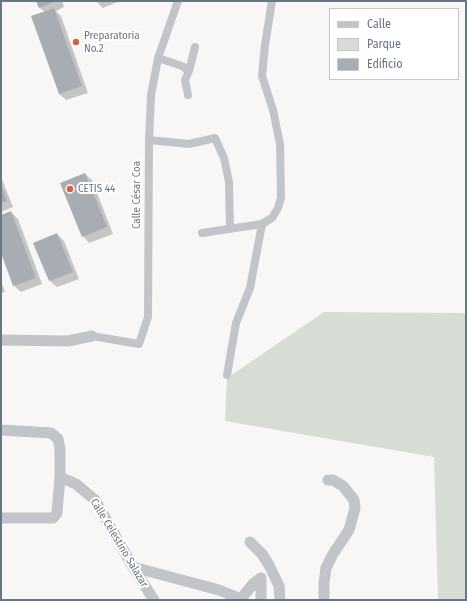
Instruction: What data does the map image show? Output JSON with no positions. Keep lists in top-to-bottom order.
{
  "streets": {
    "street": ["Calle César Coa", "Calle Celestino Salazar"]
  },
  "places": ["Preparatoria No.2", "CETIS 44"],
  "legend": ["Calle", "Parque", "Edificio"]
}
